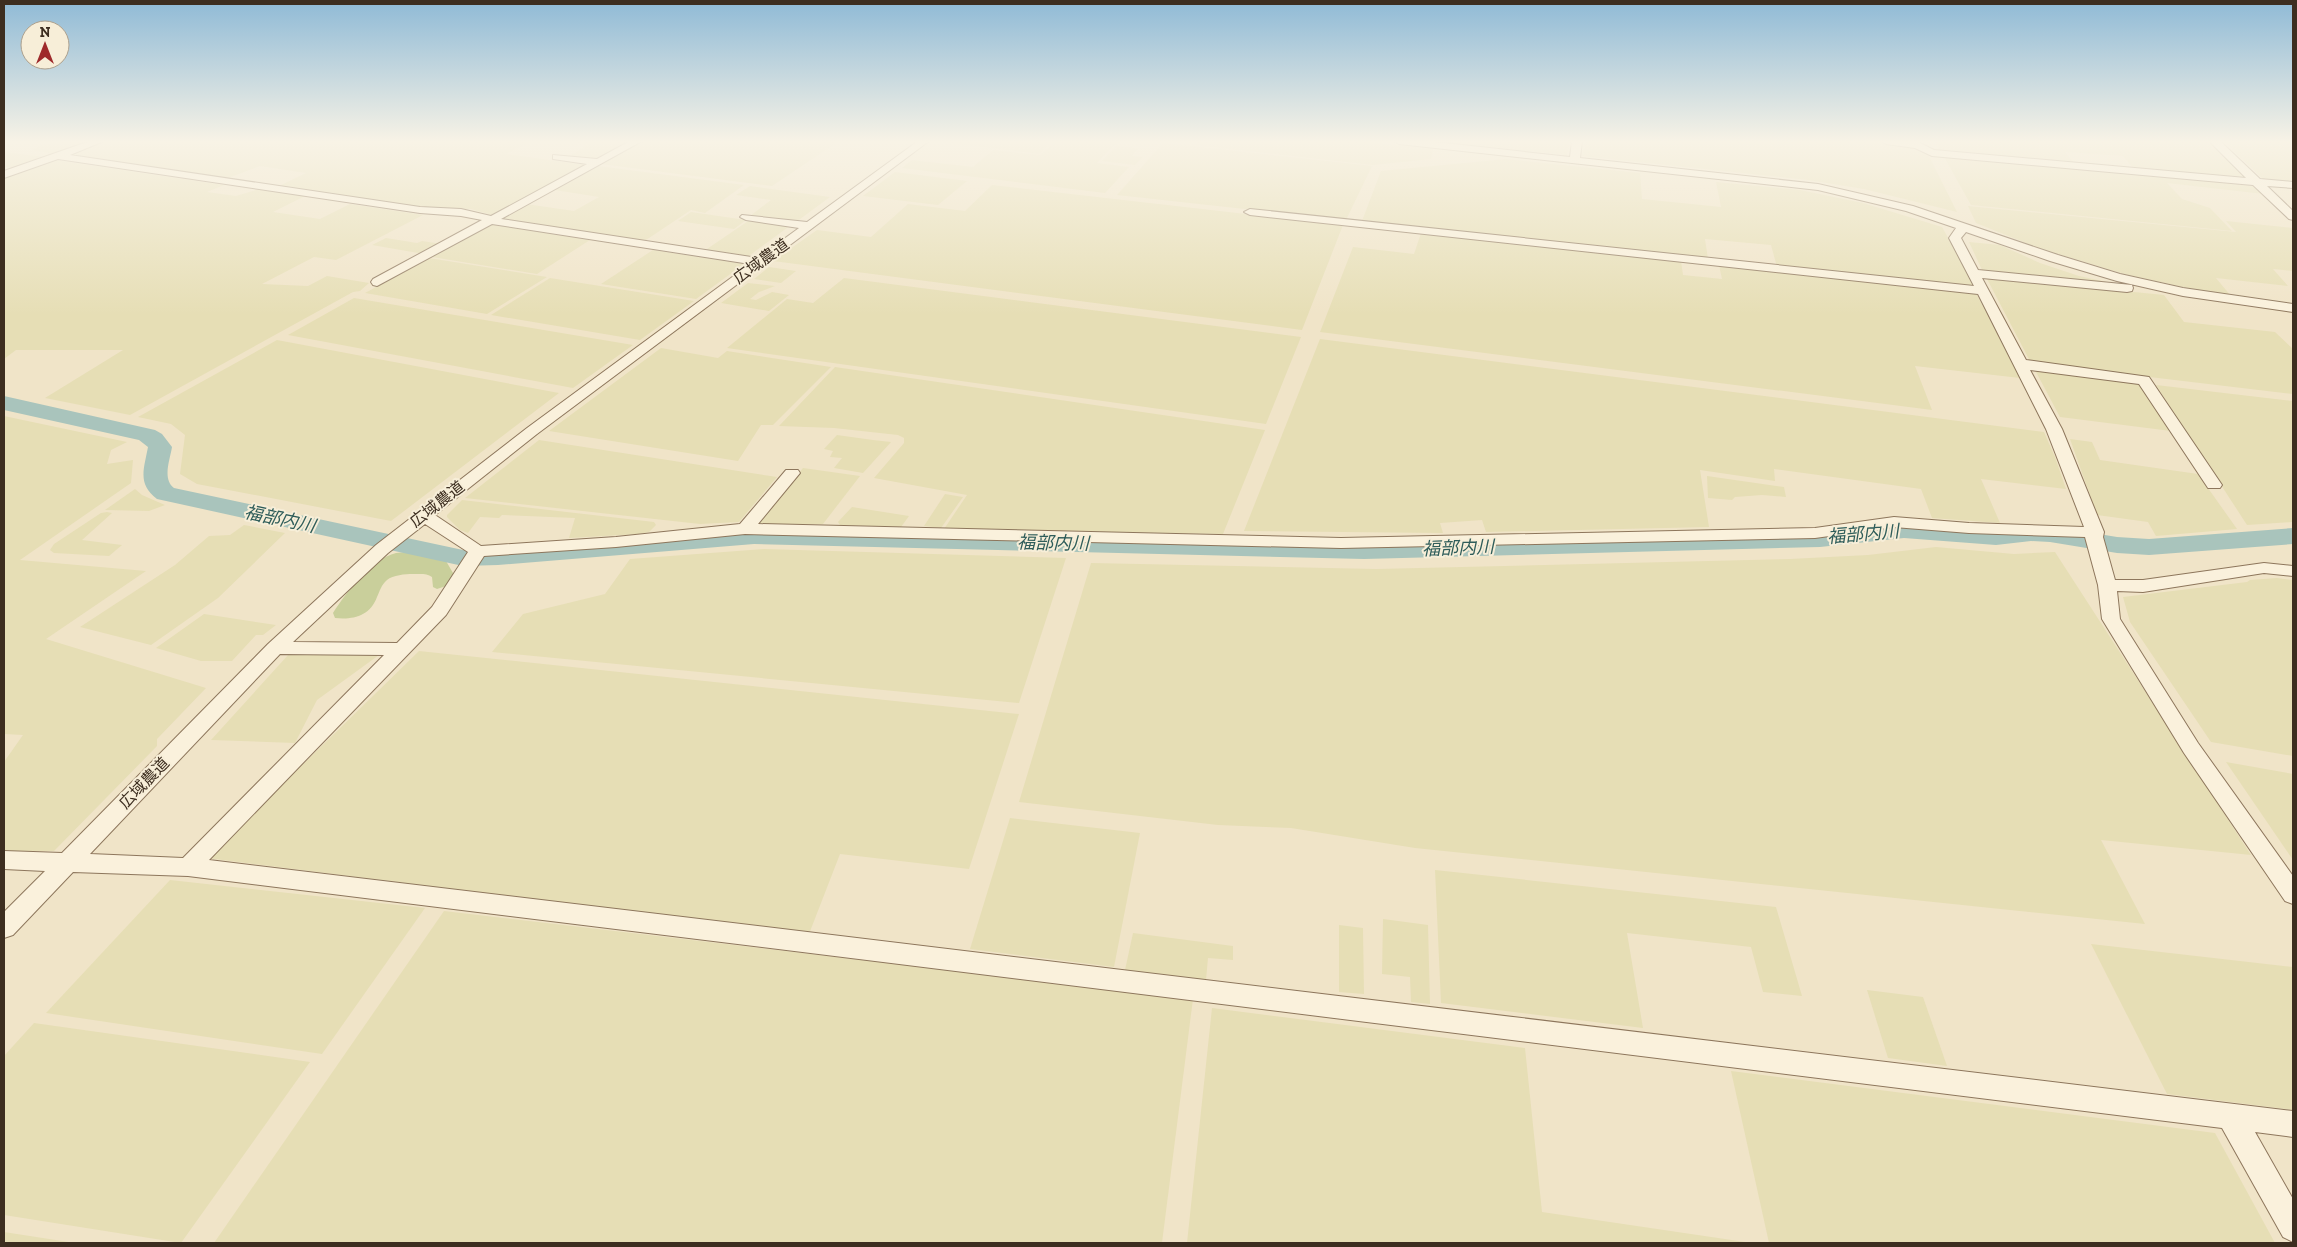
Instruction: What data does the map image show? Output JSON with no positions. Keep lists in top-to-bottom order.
{
  "streets": {
    "street": ["広域農道"]
  },
  "water": ["福部内川"],
  "north": "top"
}
